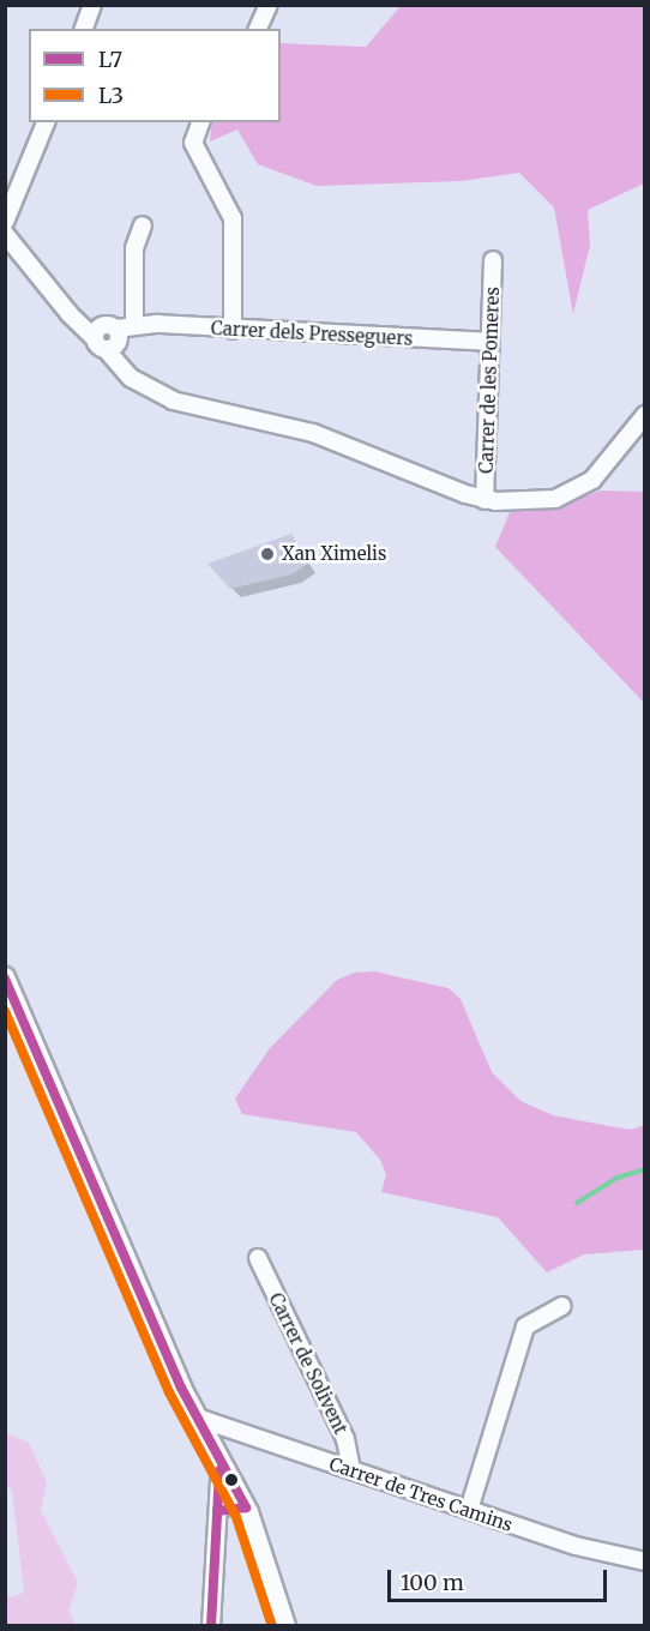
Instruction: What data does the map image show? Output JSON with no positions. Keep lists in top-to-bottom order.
{
  "streets": {
    "street": [
      "Carrer dels Presseguers",
      "Carrer de les Pomeres",
      "Carrer de Solivent",
      "Carrer de Tres Camins"
    ]
  },
  "crossings": [
    ["Carrer dels Presseguers", "Carrer de les Pomeres"],
    ["Carrer de Solivent", "Carrer de Tres Camins"]
  ],
  "places": ["Xan Ximelis"],
  "lines": ["transit line L7", "transit line L3"],
  "legend": ["L7", "L3"],
  "scale_bar": "100 m"
}
